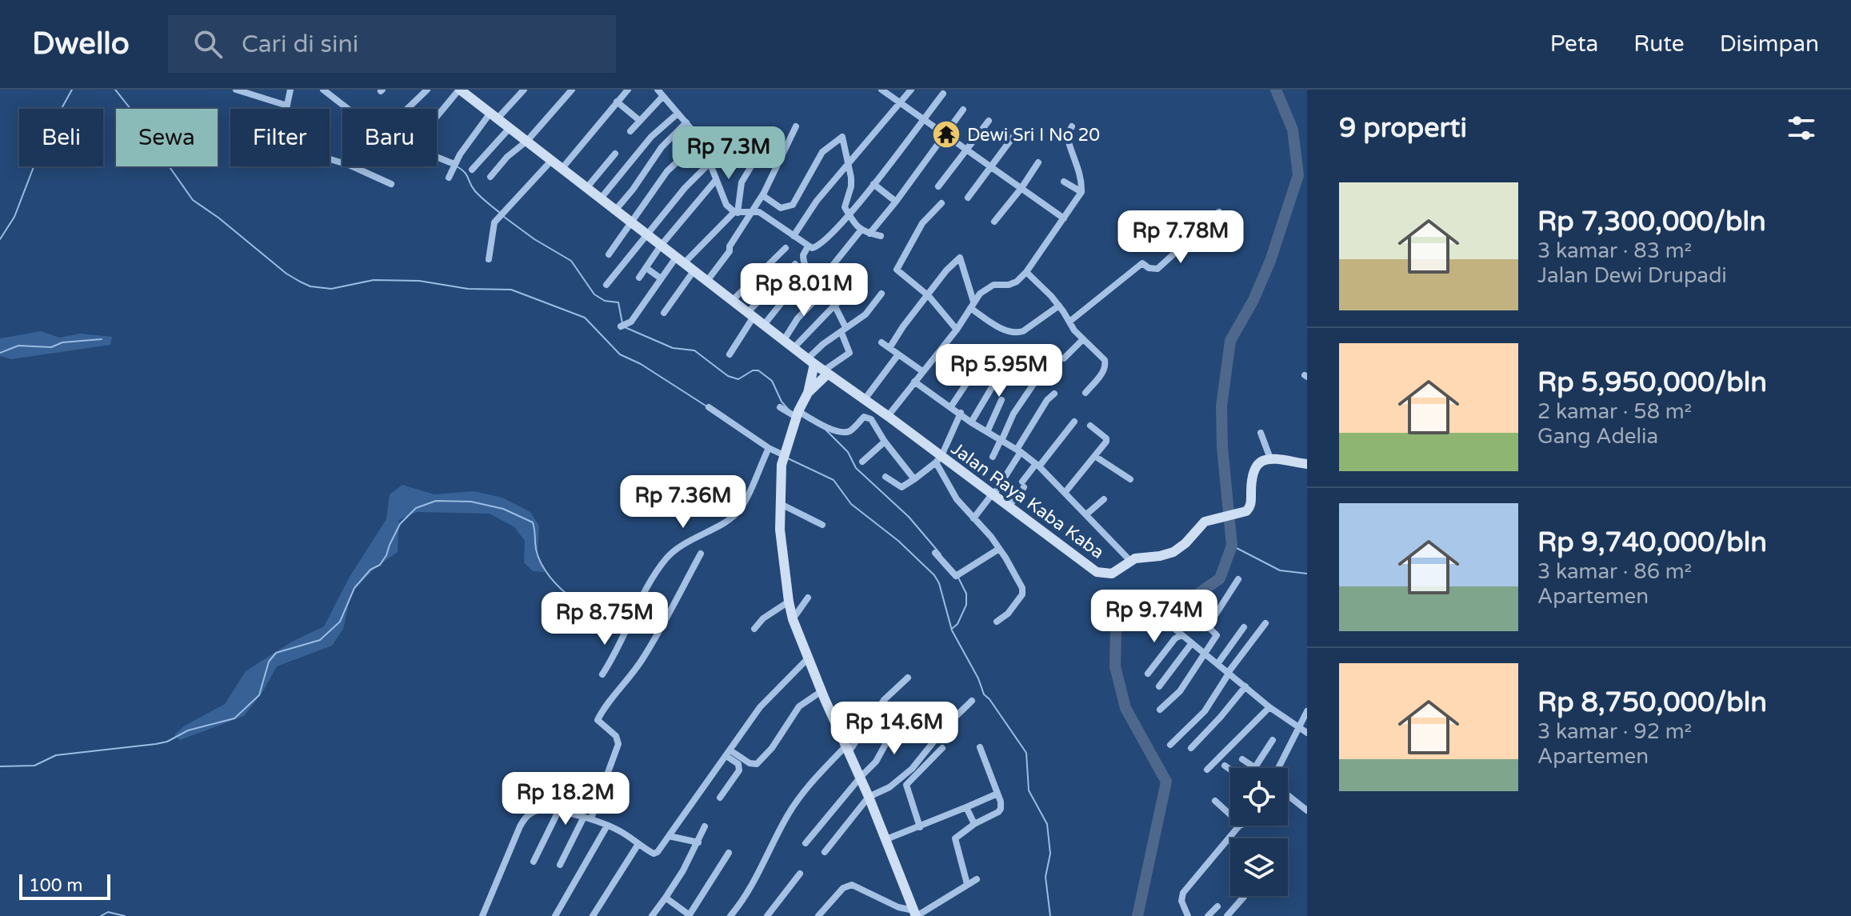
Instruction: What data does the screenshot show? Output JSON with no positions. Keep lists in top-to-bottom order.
{
  "streets": {
    "street": ["Jalan Raya Kaba Kaba"]
  },
  "places": {
    "temple": ["Dewi Sri I No 20"]
  },
  "scale_bar": "100 m",
  "page": {
    "header": "Dwello",
    "search": "Cari di sini",
    "nav": ["Peta", "Rute", "Disimpan"],
    "heading": "9 properti",
    "chip": [
      "Beli",
      "Sewa",
      "Filter",
      "Baru"
    ],
    "price": [
      "Rp 7.3M",
      "Rp 7.78M",
      "Rp 8.01M",
      "Rp 5.95M",
      "Rp 7.36M",
      "Rp 9.74M",
      "Rp 8.75M",
      "Rp 14.6M",
      "Rp 18.2M"
    ],
    "list": [
      {
        "name": "Rp 7,300,000/bln",
        "note": "3 kamar · 83 m² · Jalan Dewi Drupadi"
      },
      {
        "name": "Rp 5,950,000/bln",
        "note": "2 kamar · 58 m² · Gang Adelia"
      },
      {
        "name": "Rp 9,740,000/bln",
        "note": "3 kamar · 86 m² · Apartemen"
      },
      {
        "name": "Rp 8,750,000/bln",
        "note": "3 kamar · 92 m² · Apartemen"
      }
    ],
    "scale": "100 m"
  }
}
